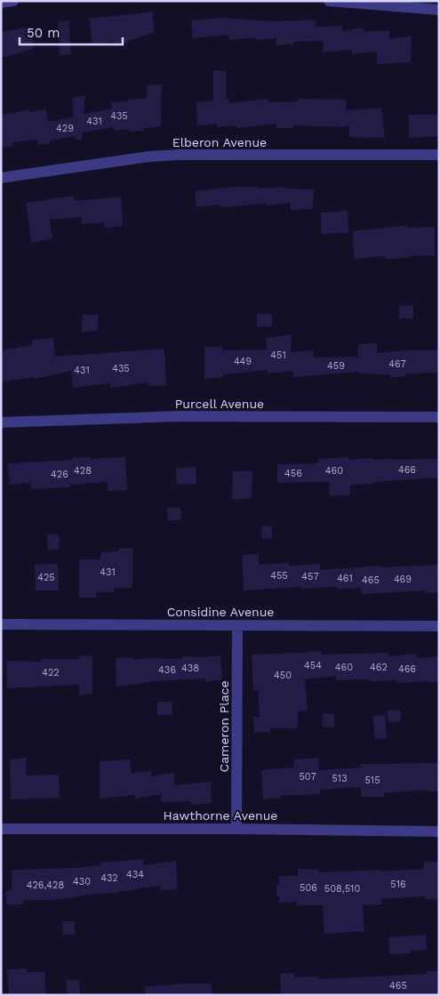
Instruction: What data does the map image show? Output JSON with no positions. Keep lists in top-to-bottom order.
{
  "streets": {
    "street": [
      "Elberon Avenue",
      "Purcell Avenue",
      "Considine Avenue",
      "Cameron Place",
      "Hawthorne Avenue"
    ]
  },
  "crossings": [
    ["Considine Avenue", "Cameron Place"],
    ["Cameron Place", "Hawthorne Avenue"]
  ],
  "house_numbers": [
    "435",
    "431",
    "429",
    "451",
    "449",
    "467",
    "459",
    "435",
    "431",
    "466",
    "428",
    "460",
    "456",
    "426",
    "431",
    "455",
    "457",
    "425",
    "461",
    "469",
    "465",
    "454",
    "460",
    "462",
    "438",
    "466",
    "436",
    "422",
    "450",
    "507",
    "513",
    "515",
    "434",
    "432",
    "430",
    "516",
    "426,428",
    "506",
    "508,510",
    "465"
  ],
  "scale_bar": "50 m"
}
